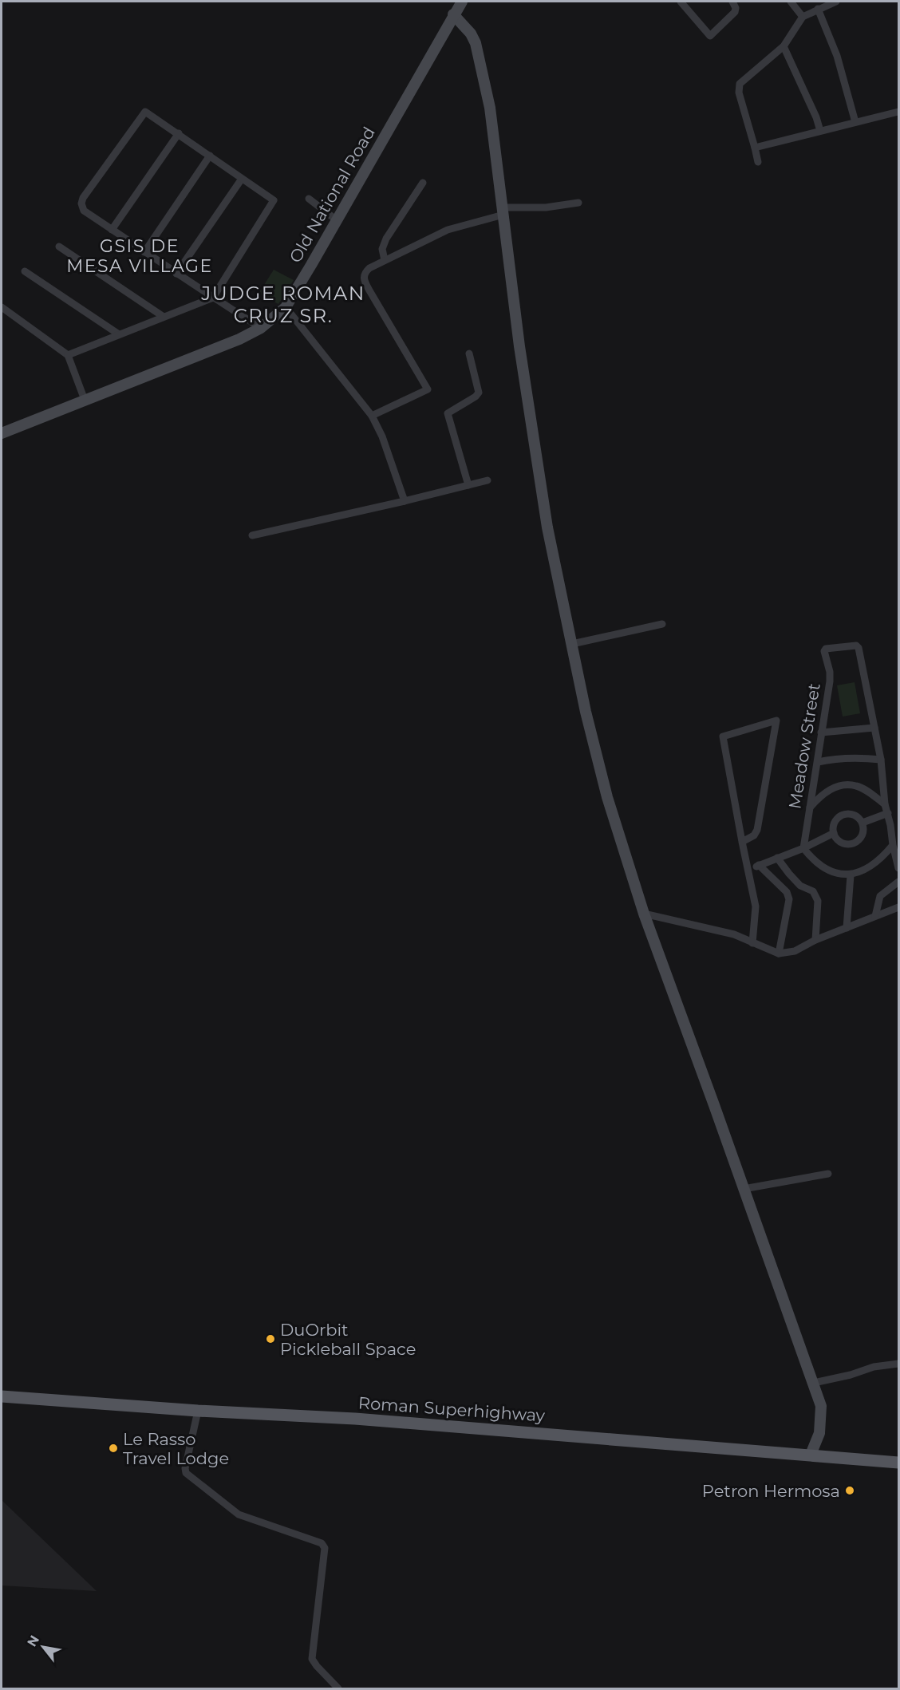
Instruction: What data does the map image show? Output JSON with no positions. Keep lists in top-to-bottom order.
{
  "streets": {
    "main road": ["Roman Superhighway"],
    "street": ["Old National Road", "Meadow Street"]
  },
  "districts": ["GSIS DE MESA VILLAGE", "JUDGE ROMAN CRUZ SR."],
  "places": ["DuOrbit Pickleball Space", "Le Rasso Travel Lodge", "Petron Hermosa"],
  "north": "top left"
}
